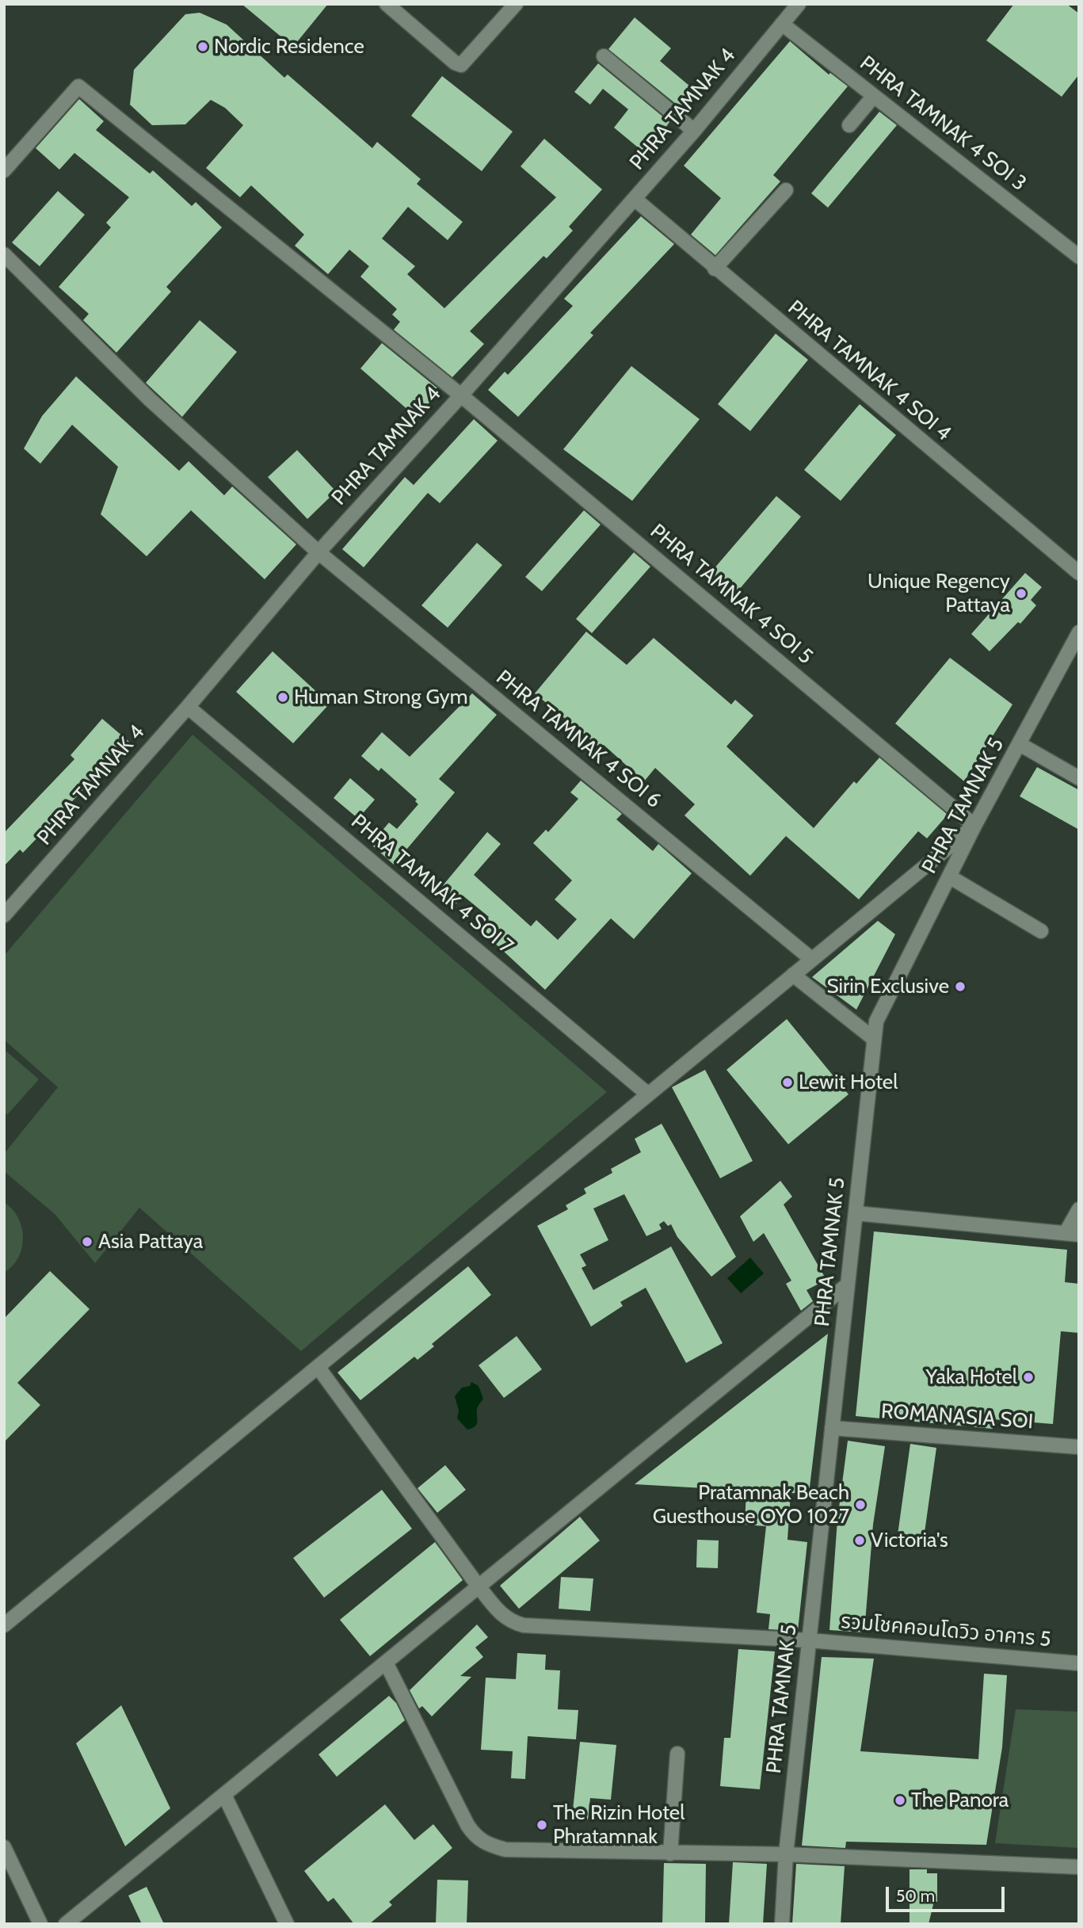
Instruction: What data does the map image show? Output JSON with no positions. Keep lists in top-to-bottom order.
{
  "streets": {
    "street": [
      "PHRA TAMNAK 4",
      "PHRA TAMNAK 4 SOI 3",
      "PHRA TAMNAK 4 SOI 4",
      "PHRA TAMNAK 4 SOI 5",
      "PHRA TAMNAK 4 SOI 6",
      "PHRA TAMNAK 5",
      "PHRA TAMNAK 4 SOI 7",
      "ROMANASIA SOI",
      "รวมโชคคอนโดวิว อาคาร 5"
    ]
  },
  "crossings": [
    ["PHRA TAMNAK 4", "PHRA TAMNAK 4 SOI 3"],
    ["PHRA TAMNAK 4", "PHRA TAMNAK 4 SOI 4"],
    ["PHRA TAMNAK 4", "PHRA TAMNAK 4 SOI 5"],
    ["PHRA TAMNAK 4", "PHRA TAMNAK 4 SOI 6"],
    ["PHRA TAMNAK 4", "PHRA TAMNAK 4 SOI 7"],
    ["PHRA TAMNAK 4 SOI 5", "PHRA TAMNAK 5"],
    ["PHRA TAMNAK 5", "ROMANASIA SOI"],
    ["PHRA TAMNAK 5", "รวมโชคคอนโดวิว อาคาร 5"]
  ],
  "places": [
    "Nordic Residence",
    "Unique Regency Pattaya",
    "Human Strong Gym",
    "Sirin Exclusive",
    "Lewit Hotel",
    "Asia Pattaya",
    "Yaka Hotel",
    "Pratamnak Beach Guesthouse OYO 1027",
    "Victoria's",
    "The Panora",
    "The Rizin Hotel Phratamnak"
  ],
  "scale_bar": "50 m"
}
